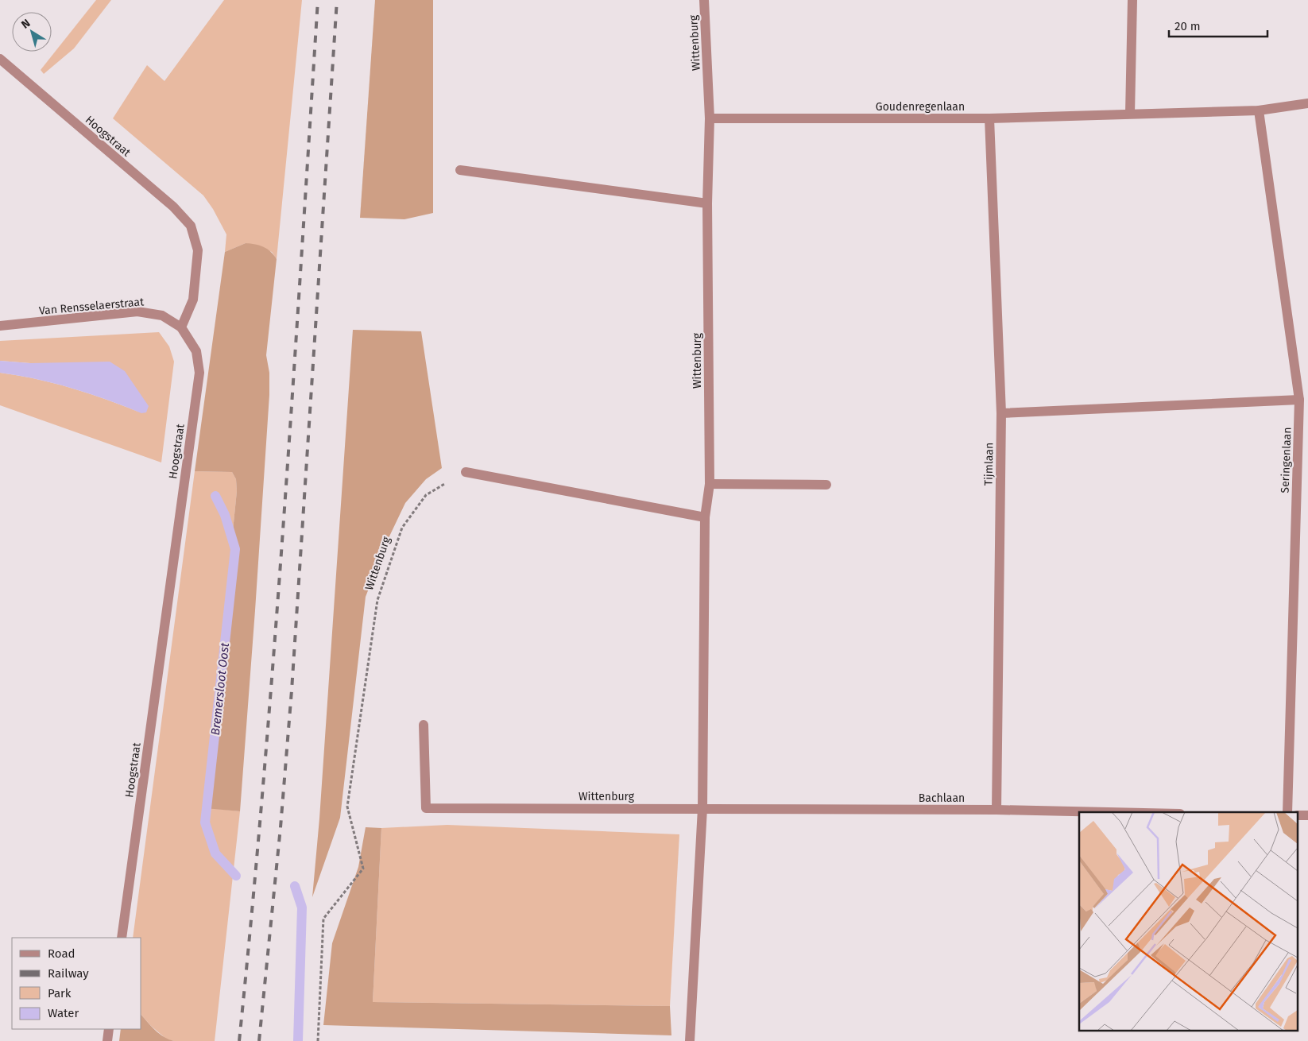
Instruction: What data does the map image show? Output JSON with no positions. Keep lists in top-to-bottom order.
{
  "streets": {
    "street": [
      "Wittenburg",
      "Goudenregenlaan",
      "Hoogstraat",
      "Van Rensselaerstraat",
      "Seringenlaan",
      "Tijmlaan",
      "Bachlaan"
    ]
  },
  "crossings": [
    ["Wittenburg", "Goudenregenlaan"],
    ["Wittenburg", "Bachlaan"],
    ["Goudenregenlaan", "Seringenlaan"],
    ["Goudenregenlaan", "Tijmlaan"],
    ["Hoogstraat", "Van Rensselaerstraat"],
    ["Tijmlaan", "Bachlaan"]
  ],
  "water": ["Bremersloot Oost"],
  "legend": [
    "Road",
    "Railway",
    "Park",
    "Water"
  ],
  "scale_bar": "20 m",
  "north": "top left"
}
